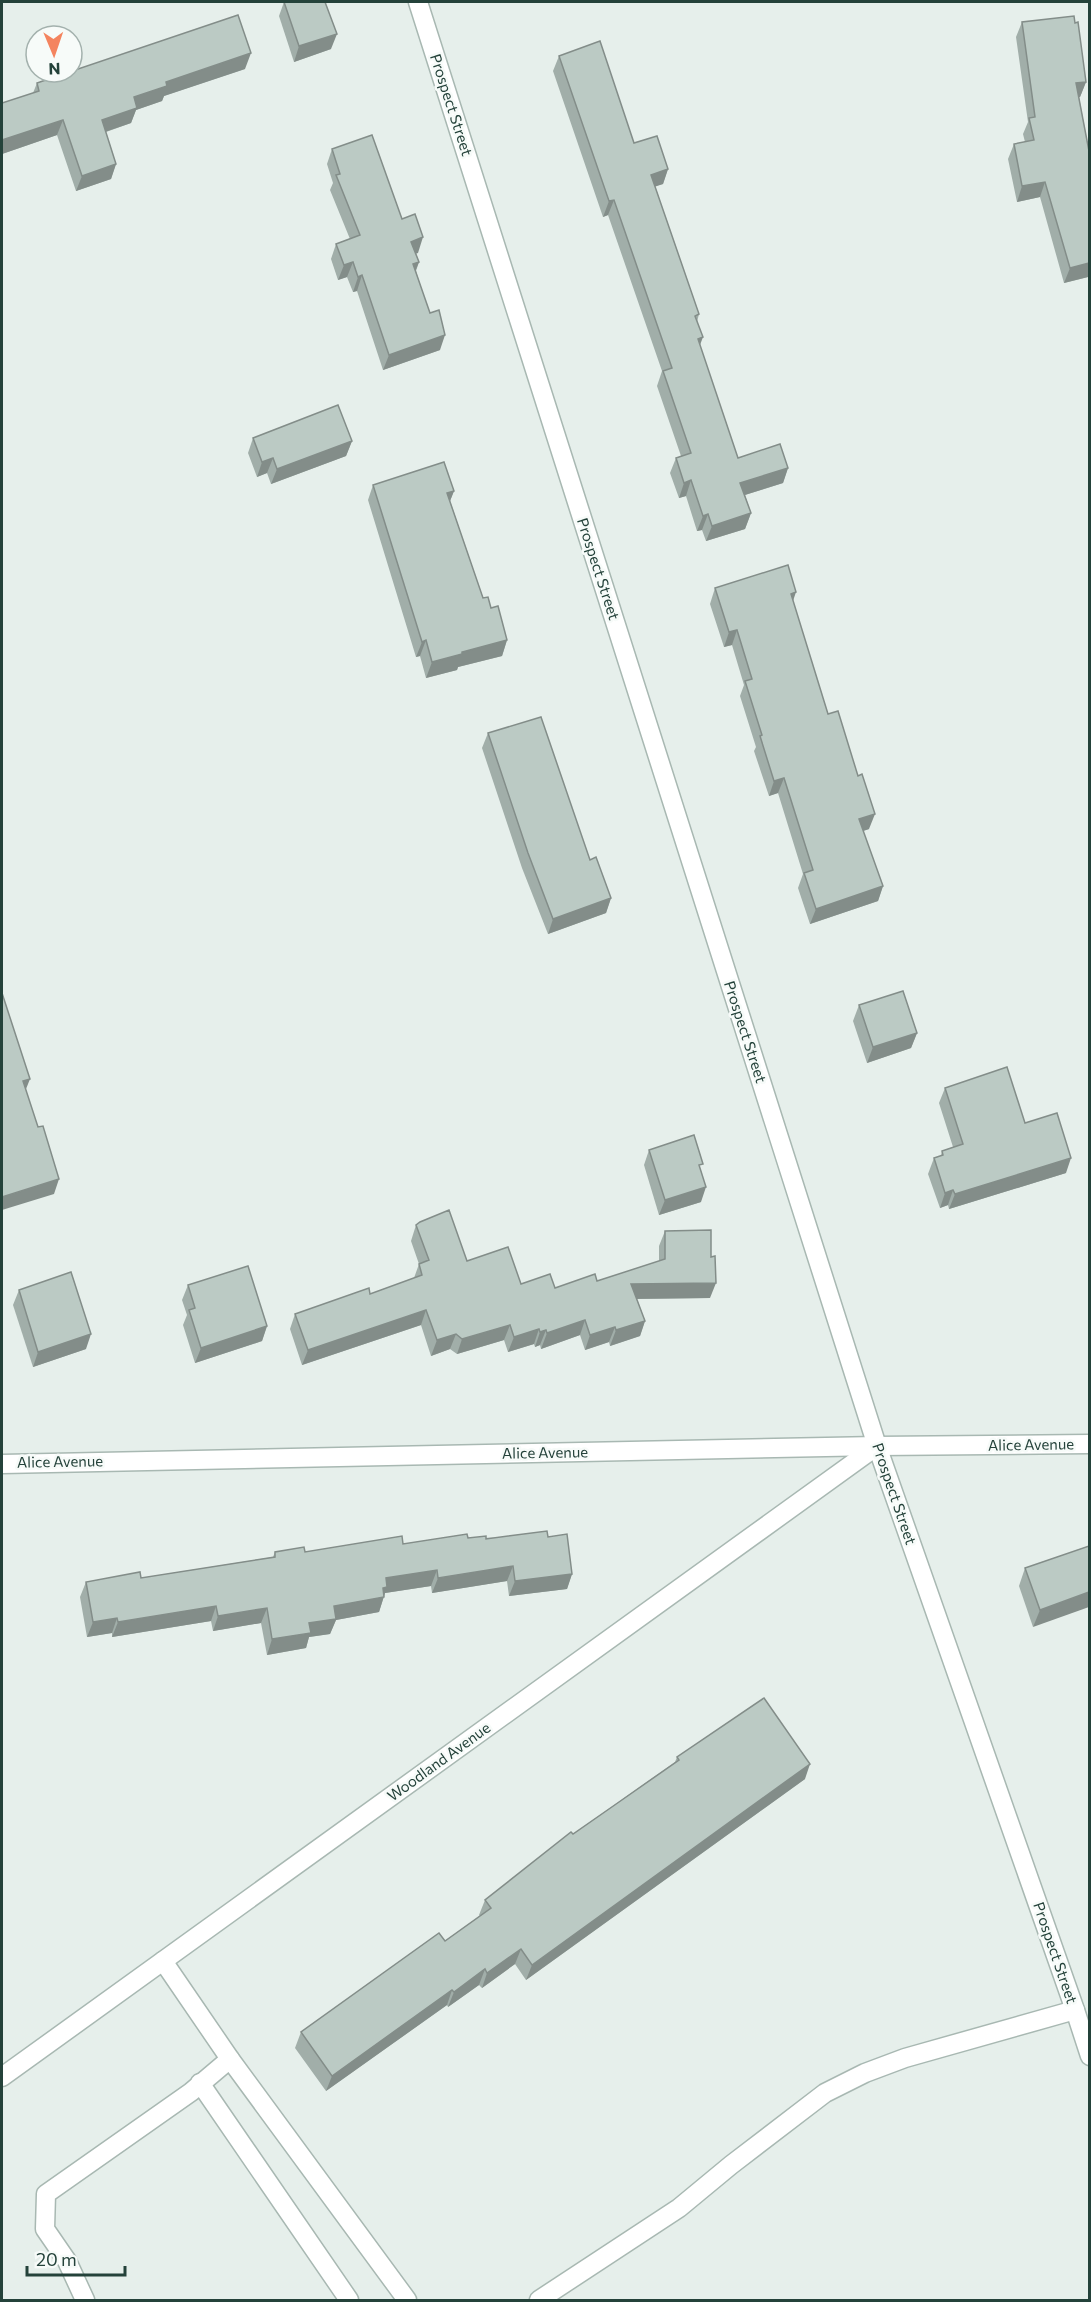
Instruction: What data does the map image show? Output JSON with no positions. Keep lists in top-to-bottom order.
{
  "streets": {
    "street": ["Prospect Street", "Alice Avenue", "Woodland Avenue"]
  },
  "crossings": [
    ["Prospect Street", "Alice Avenue"],
    ["Prospect Street", "Woodland Avenue"],
    ["Alice Avenue", "Woodland Avenue"]
  ],
  "scale_bar": "20 m",
  "north": "bottom"
}
